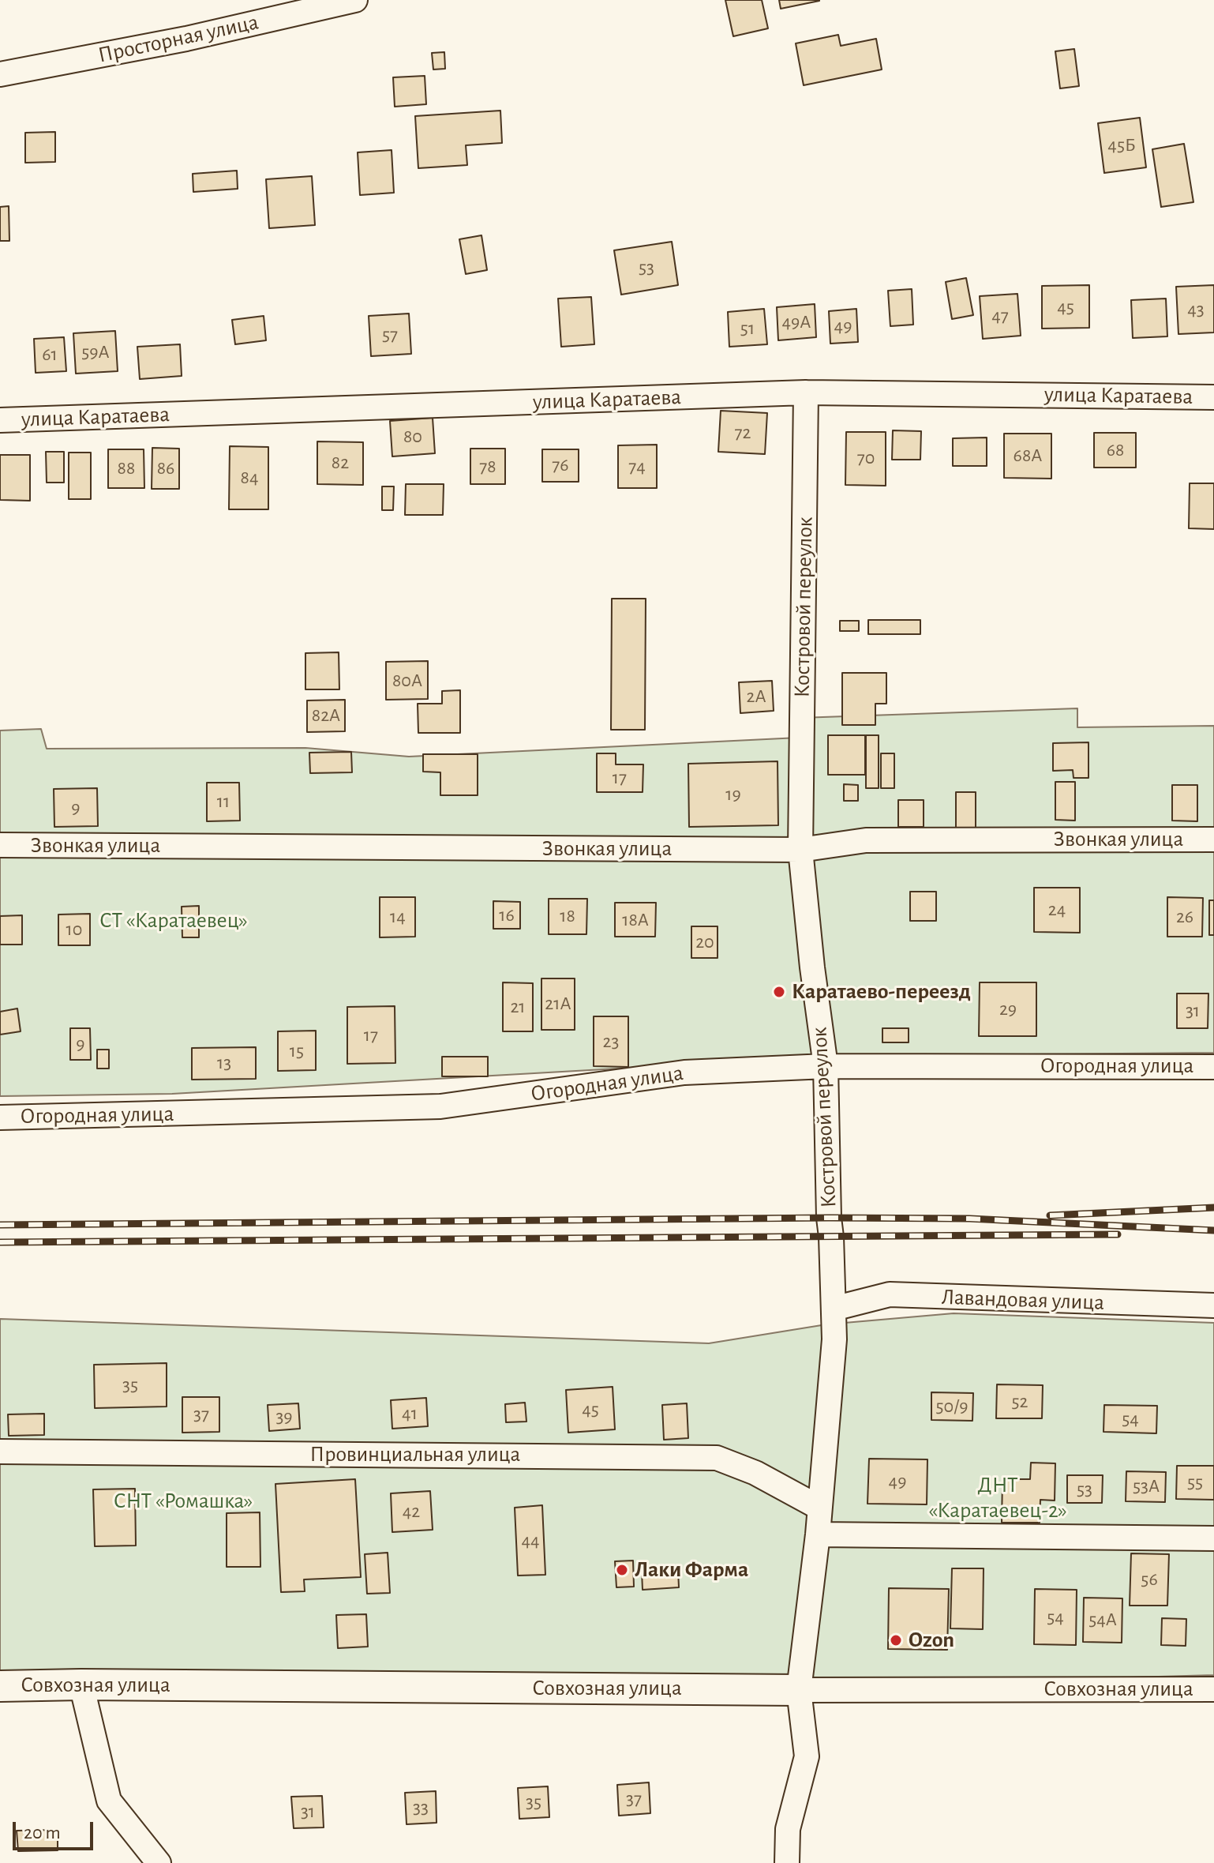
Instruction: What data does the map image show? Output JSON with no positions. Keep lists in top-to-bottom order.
{
  "streets": {
    "street": [
      "Просторная улица",
      "улица Каратаева",
      "Костровой переулок",
      "Звонкая улица",
      "Огородная улица",
      "Лавандовая улица",
      "Провинциальная улица",
      "Совхозная улица"
    ]
  },
  "crossings": [
    ["улица Каратаева", "Костровой переулок"],
    ["Костровой переулок", "Звонкая улица"],
    ["Костровой переулок", "Огородная улица"],
    ["Костровой переулок", "Лавандовая улица"],
    ["Костровой переулок", "Провинциальная улица"],
    ["Костровой переулок", "Совхозная улица"]
  ],
  "parks": ["СТ «Каратаевец»", "ДНТ «Каратаевец-2»", "СНТ «Ромашка»"],
  "places": ["Каратаево-переезд", "Лаки Фарма", "Ozon"],
  "house_numbers": [
    "45Б",
    "53",
    "45",
    "43",
    "47",
    "49А",
    "49",
    "51",
    "57",
    "59А",
    "61",
    "72",
    "80",
    "68",
    "68А",
    "70",
    "82",
    "76",
    "78",
    "74",
    "88",
    "86",
    "84",
    "80А",
    "2А",
    "82А",
    "17",
    "19",
    "11",
    "9",
    "24",
    "16",
    "18",
    "14",
    "26",
    "18А",
    "10",
    "20",
    "21А",
    "21",
    "29",
    "31",
    "17",
    "23",
    "9",
    "15",
    "13",
    "35",
    "52",
    "50/9",
    "45",
    "41",
    "37",
    "39",
    "54",
    "49",
    "55",
    "53А",
    "53",
    "42",
    "44",
    "56",
    "54",
    "54А",
    "37",
    "35",
    "33",
    "31"
  ],
  "scale_bar": "20 m"
}
